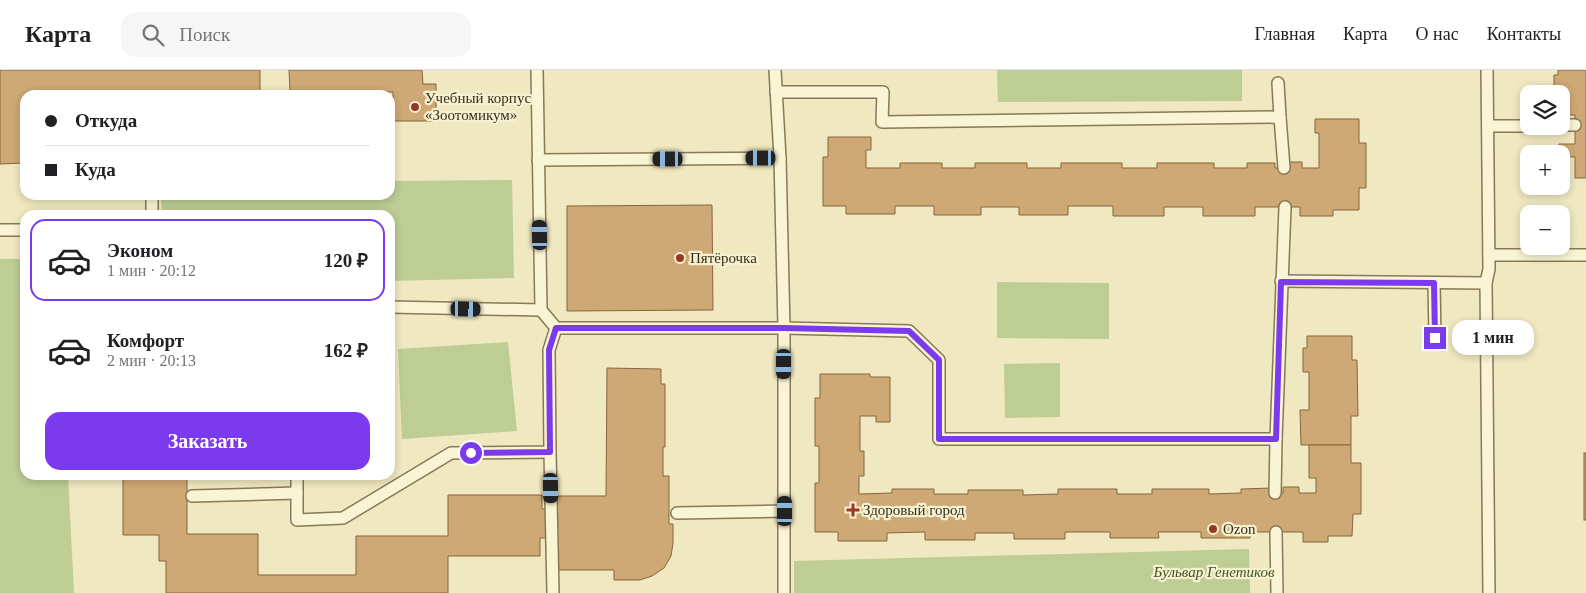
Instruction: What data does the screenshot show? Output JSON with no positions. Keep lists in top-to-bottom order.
{
  "parks": ["Бульвар Генетиков"],
  "places": {
    "other": ["Учебный корпус «Зоотомикум»", "Пятёрочка", "Ozon"],
    "health": ["Здоровый город"]
  },
  "page": {
    "header": "Карта",
    "search": "Поиск",
    "nav": [
      "Главная",
      "Карта",
      "О нас",
      "Контакты"
    ],
    "map_buttons": ["+", "−"],
    "banner": ["Откуда", "Куда"],
    "list": [
      {
        "name": "Эконом",
        "note": "1 мин · 20:12",
        "value": "120 ₽"
      },
      {
        "name": "Комфорт",
        "note": "2 мин · 20:13",
        "value": "162 ₽"
      }
    ],
    "bubble": "1 мин",
    "buttons": "Заказать"
  }
}
